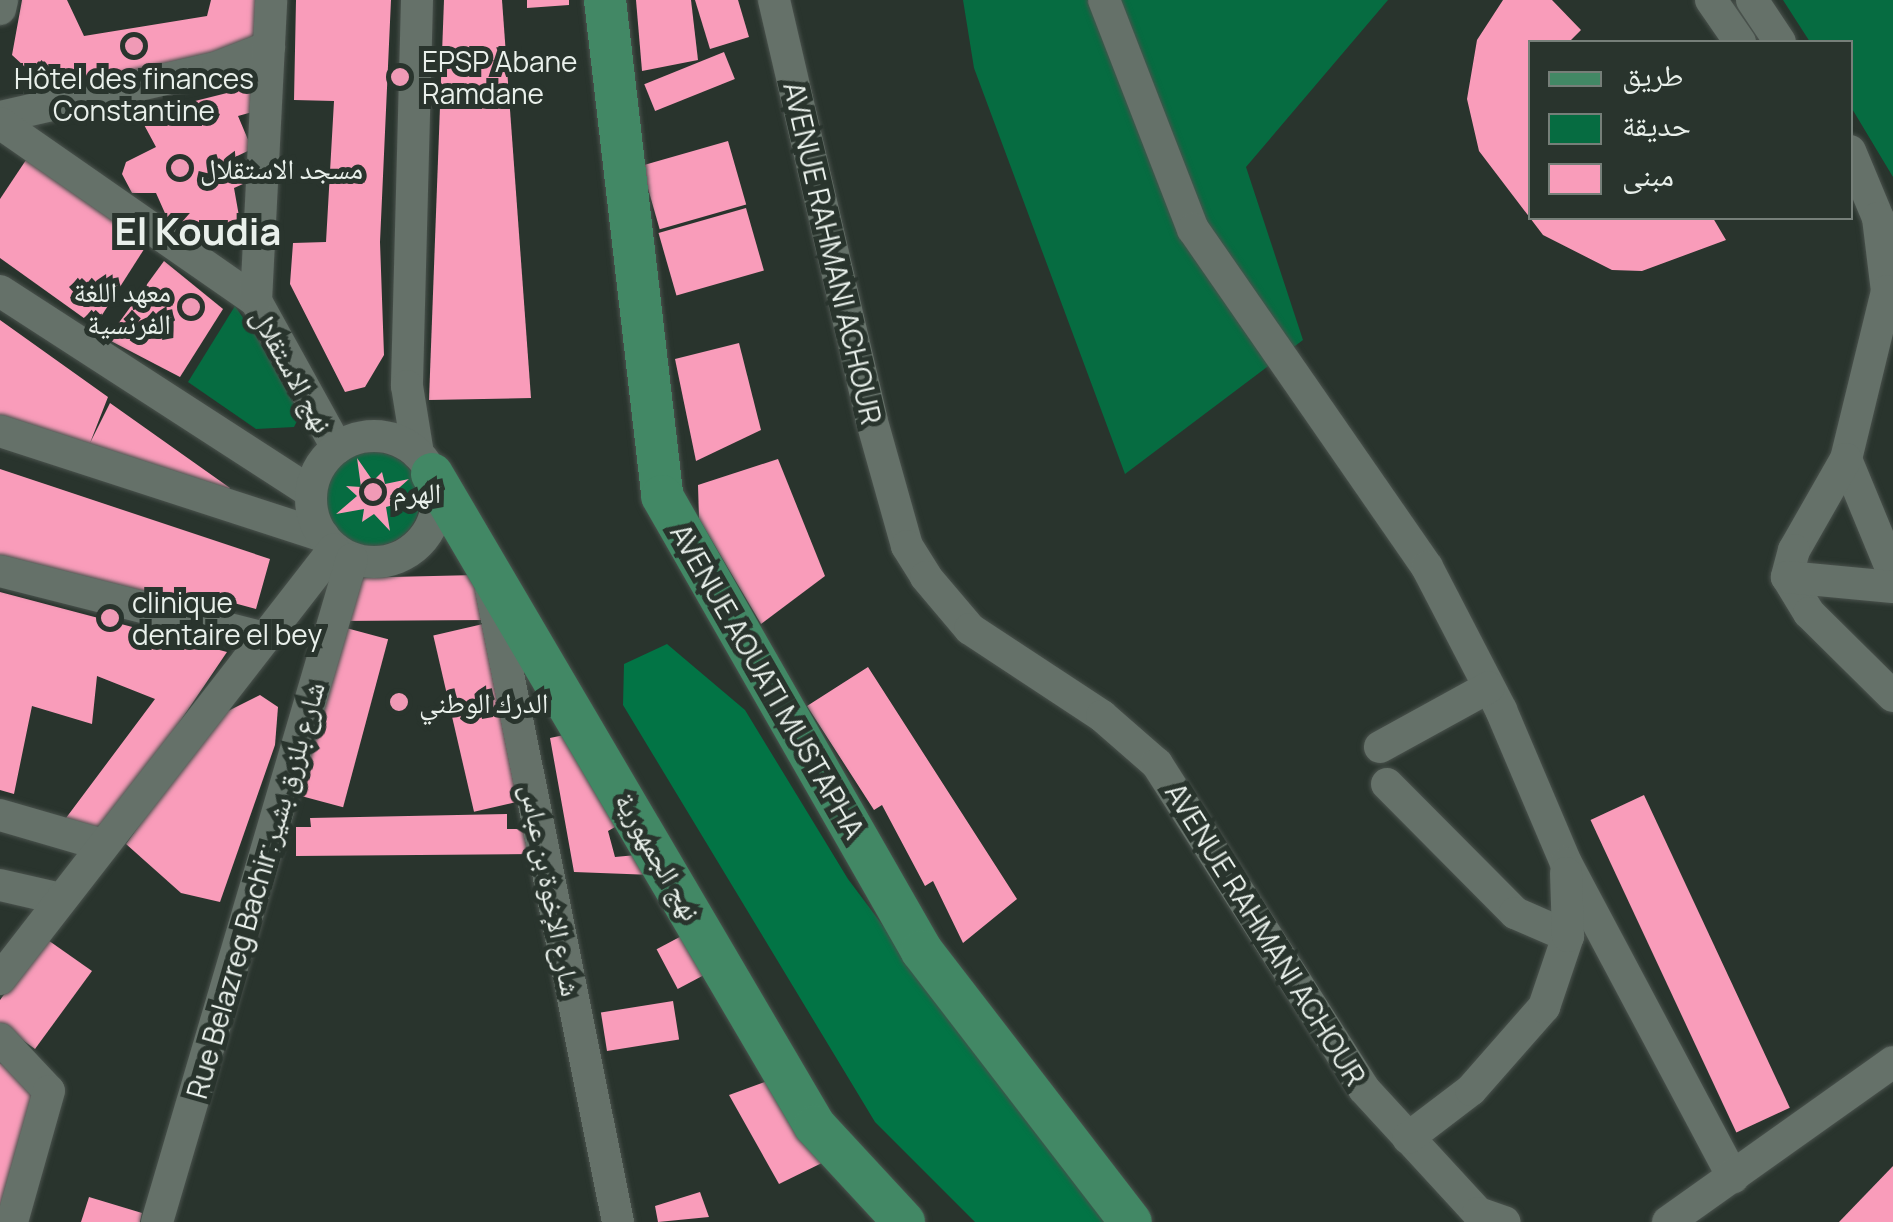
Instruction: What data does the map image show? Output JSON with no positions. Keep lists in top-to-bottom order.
{
  "streets": {
    "main road": ["AVENUE AOUATI MUSTAPHA", "نهج الجمهورية"],
    "street": [
      "AVENUE RAHMANI ACHOUR",
      "نهج الاستقلال",
      "Rue Belazreg Bachir;شارع بلزرق بشير",
      "شارع الإخوة بن عباس"
    ]
  },
  "crossings": [
    ["نهج الاستقلال", "نهج الجمهورية"],
    ["نهج الاستقلال", "Rue Belazreg Bachir;شارع بلزرق بشير"],
    ["نهج الجمهورية", "Rue Belazreg Bachir;شارع بلزرق بشير"],
    ["نهج الجمهورية", "شارع الإخوة بن عباس"]
  ],
  "districts": ["El Koudia"],
  "places": [
    "Hôtel des finances Constantine",
    "EPSP Abane Ramdane",
    "مسجد الاستقلال",
    "معهد اللغة الفرنسية",
    "الهرم",
    "clinique dentaire el bey",
    "الدرك الوطني"
  ],
  "legend": ["طريق", "حديقة", "مبنى"]
}
